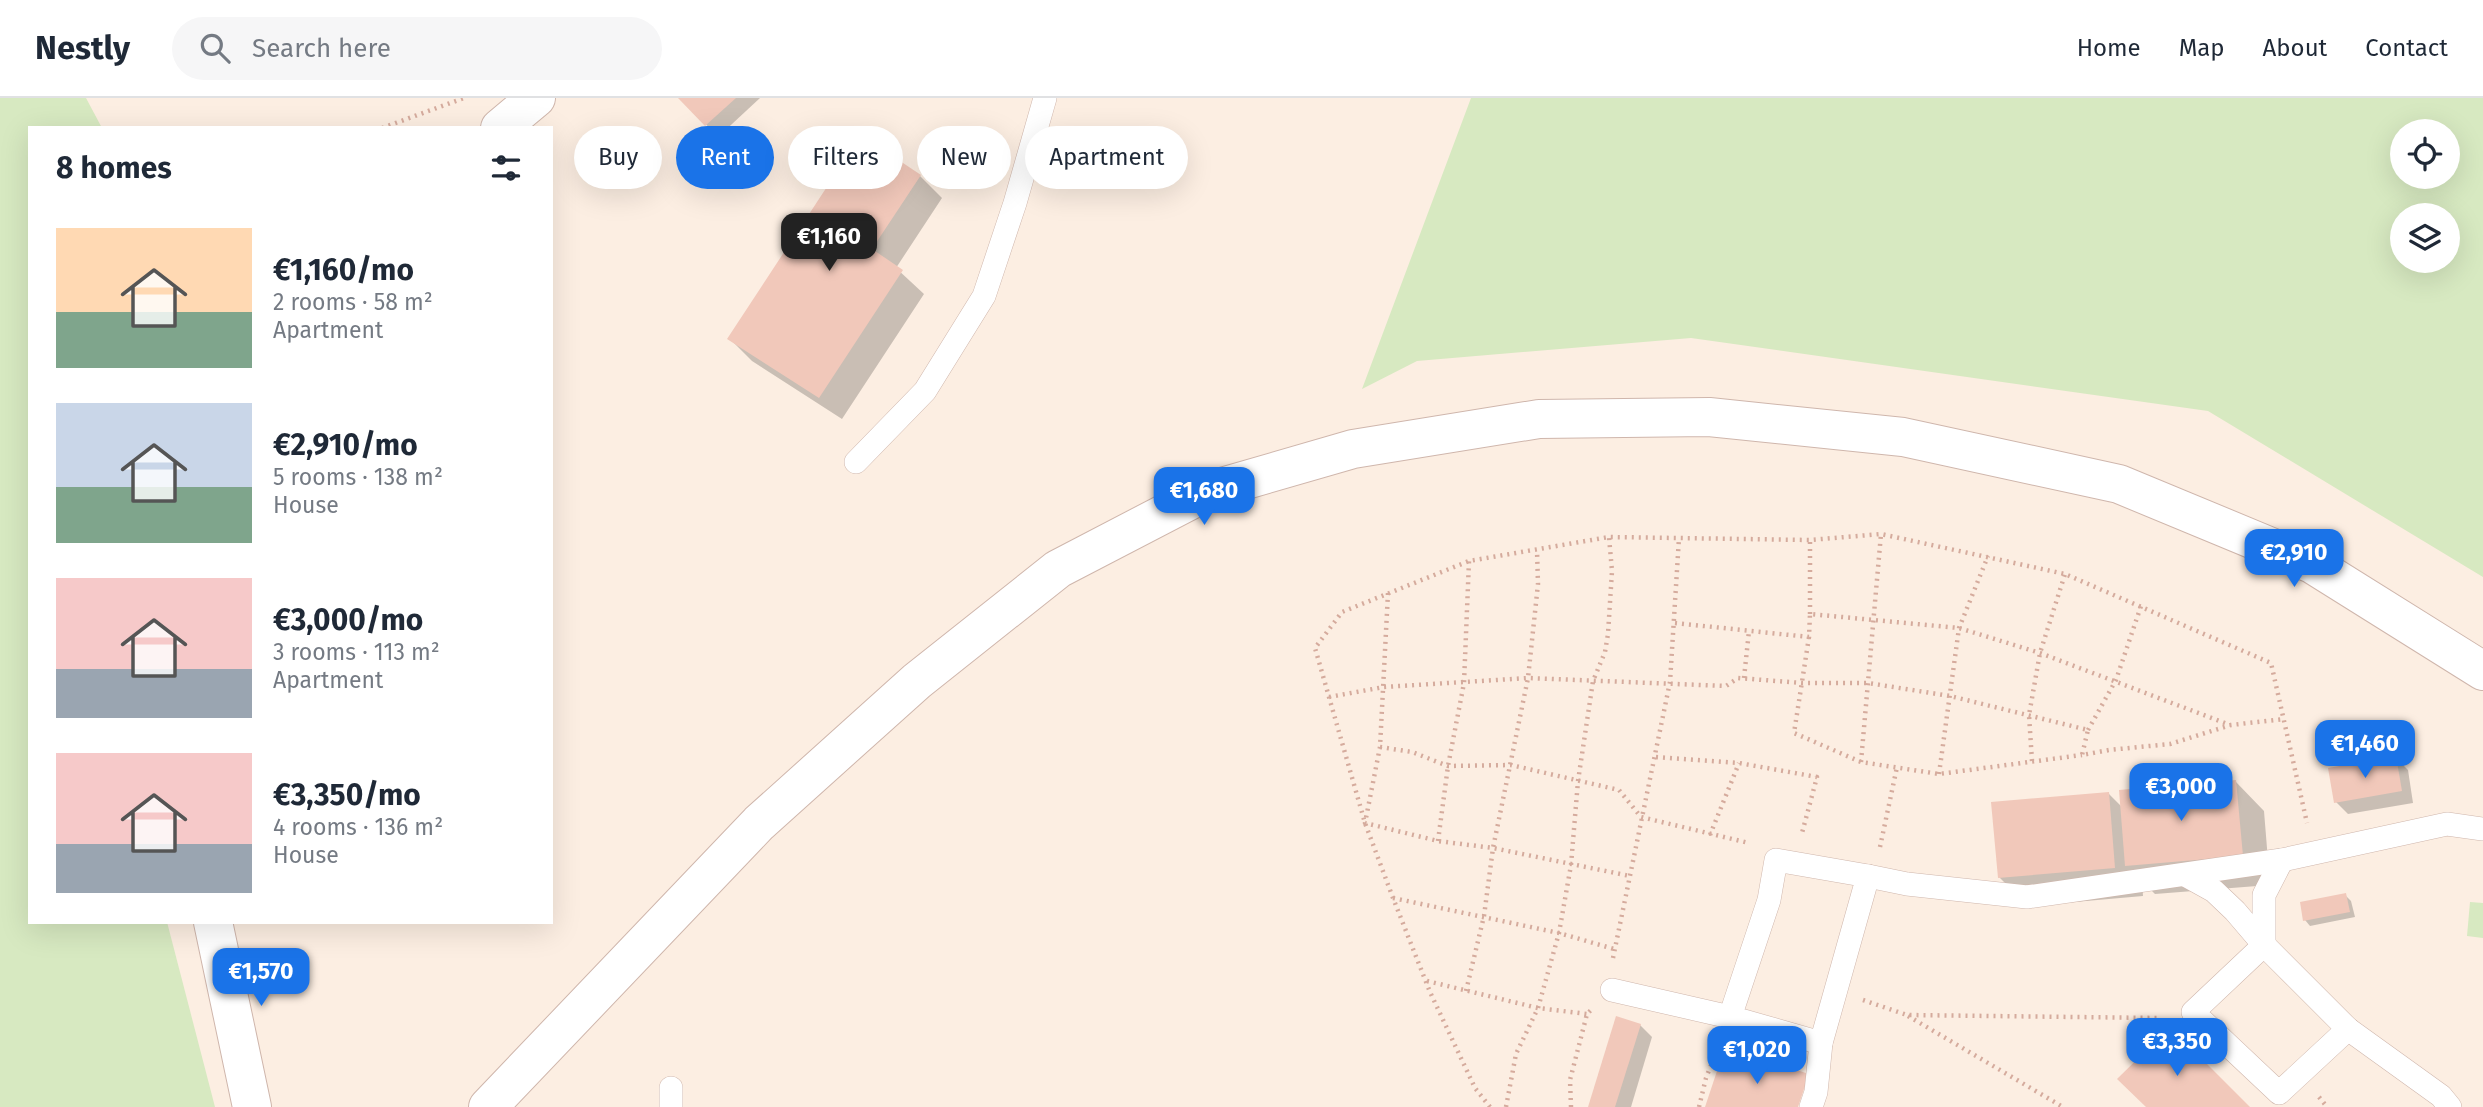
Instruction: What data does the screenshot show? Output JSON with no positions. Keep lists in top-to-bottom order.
{
  "page": {
    "header": "Nestly",
    "search": "Search here",
    "nav": [
      "Home",
      "Map",
      "About",
      "Contact"
    ],
    "chip": [
      "Buy",
      "Rent",
      "Filters",
      "New",
      "Apartment"
    ],
    "heading": "8 homes",
    "list": [
      {
        "name": "€1,160/mo",
        "note": "2 rooms · 58 m² · Apartment"
      },
      {
        "name": "€2,910/mo",
        "note": "5 rooms · 138 m² · House"
      },
      {
        "name": "€3,000/mo",
        "note": "3 rooms · 113 m² · Apartment"
      },
      {
        "name": "€3,350/mo",
        "note": "4 rooms · 136 m² · House"
      }
    ],
    "price": [
      "€1,160",
      "€1,680",
      "€2,910",
      "€1,460",
      "€3,000",
      "€1,570",
      "€3,350",
      "€1,020"
    ]
  }
}
